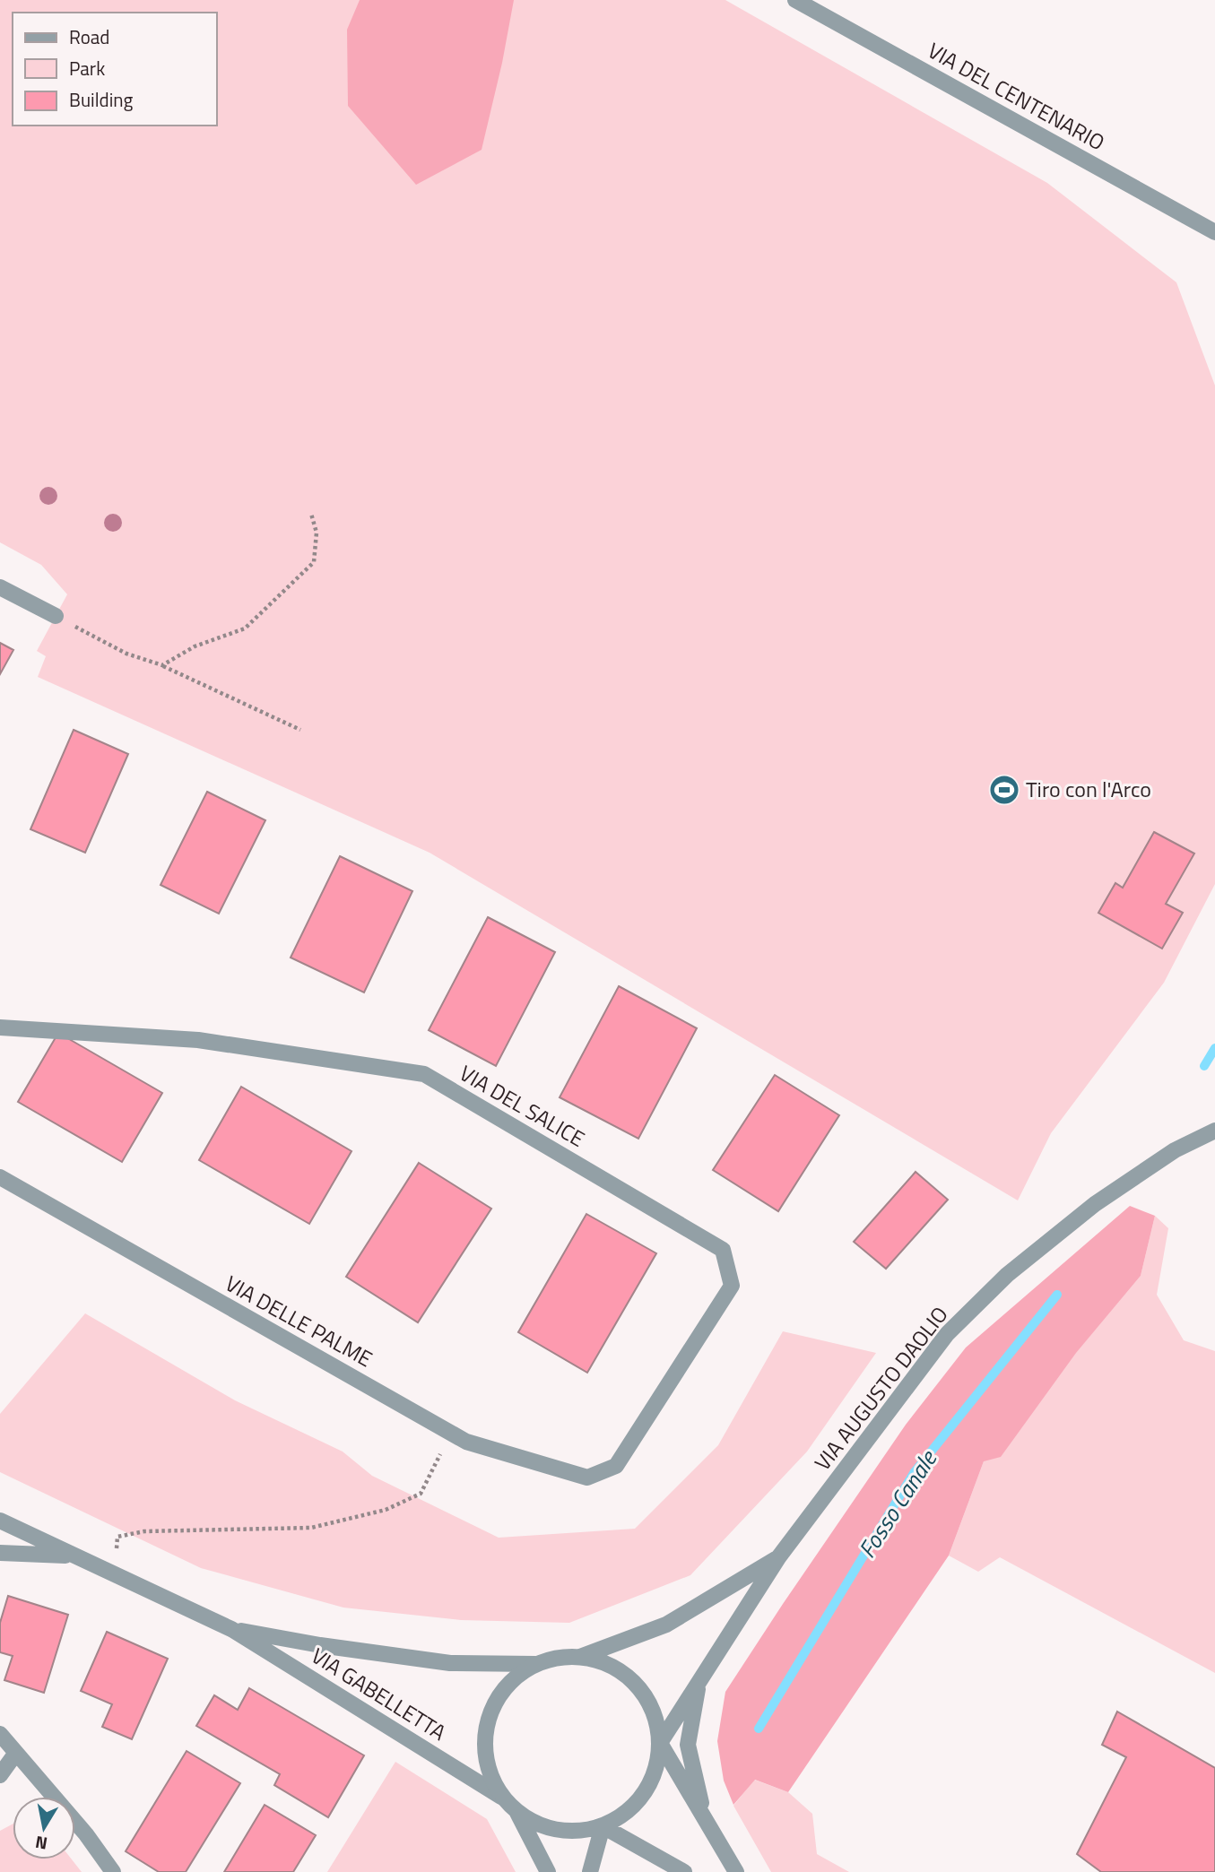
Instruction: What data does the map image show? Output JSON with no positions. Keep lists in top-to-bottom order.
{
  "streets": {
    "street": [
      "VIA DEL CENTENARIO",
      "VIA DEL SALICE",
      "VIA DELLE PALME",
      "VIA AUGUSTO DAOLIO",
      "VIA GABELLETTA"
    ]
  },
  "crossings": [
    ["VIA DEL SALICE", "VIA DELLE PALME"],
    ["VIA AUGUSTO DAOLIO", "VIA GABELLETTA"]
  ],
  "water": ["Fosso Canale"],
  "places": {
    "sports": ["Tiro con l'Arco"]
  },
  "legend": ["Road", "Park", "Building"],
  "north": "bottom"
}
